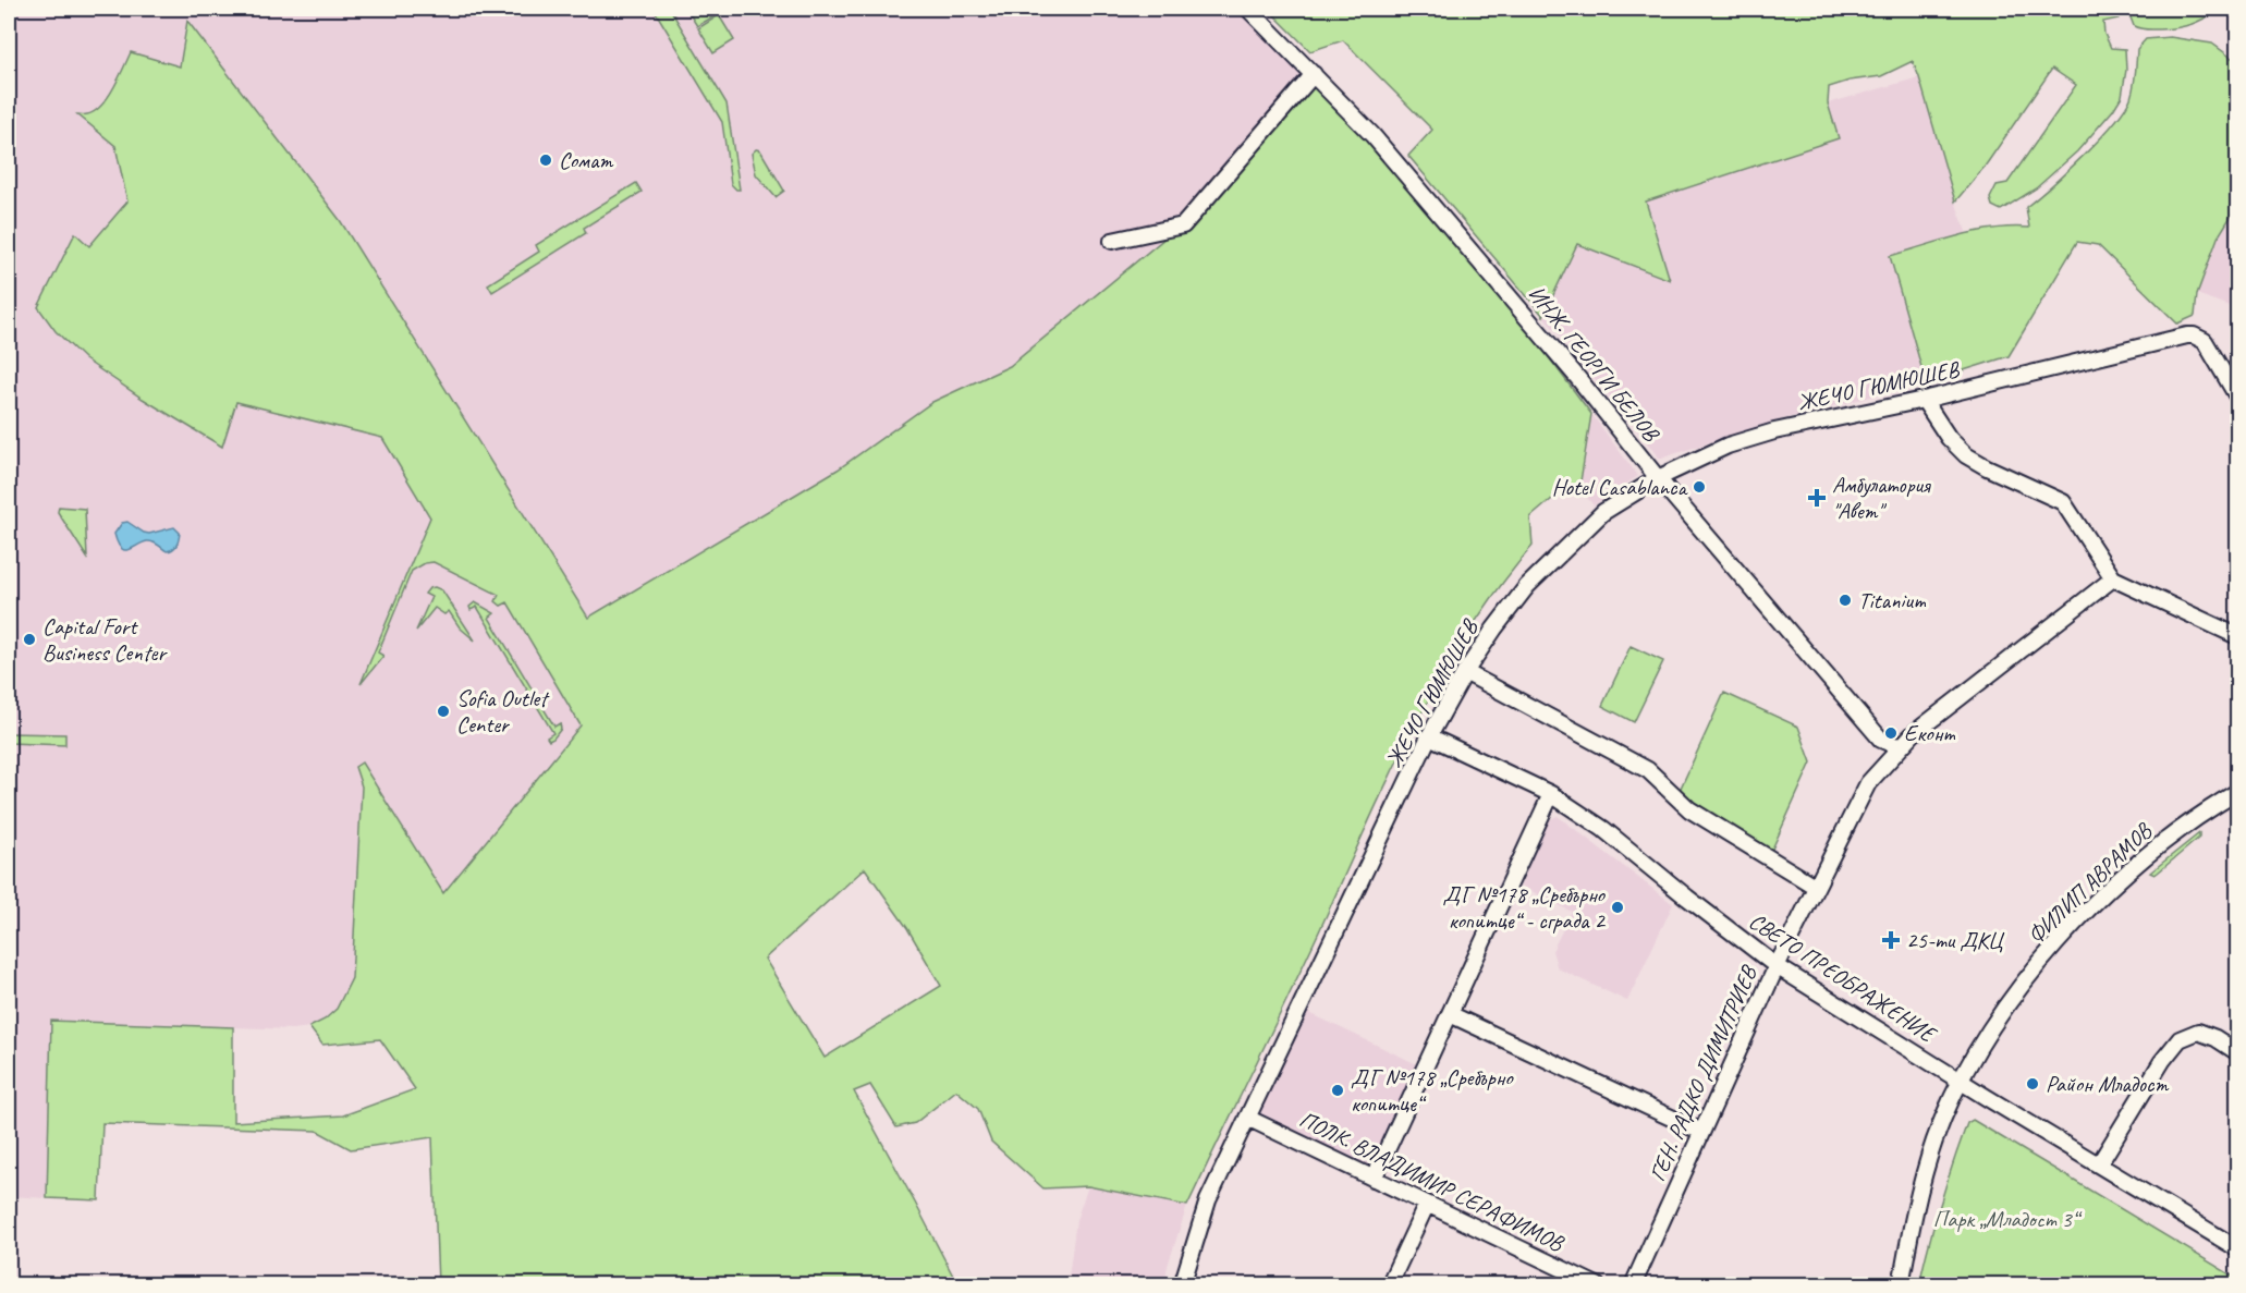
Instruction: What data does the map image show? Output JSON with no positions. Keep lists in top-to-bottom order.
{
  "streets": {
    "street": [
      "ИНЖ. ГЕОРГИ БЕЛОВ",
      "ЖЕЧО ГЮМЮШЕВ",
      "ФИЛИП АВРАМОВ",
      "СВЕТО ПРЕОБРАЖЕНИЕ",
      "ГЕН. РАДКО ДИМИТРИЕВ",
      "ПОЛК. ВЛАДИМИР СЕРАФИМОВ"
    ]
  },
  "crossings": [
    ["ИНЖ. ГЕОРГИ БЕЛОВ", "ЖЕЧО ГЮМЮШЕВ"],
    ["ИНЖ. ГЕОРГИ БЕЛОВ", "ГЕН. РАДКО ДИМИТРИЕВ"],
    ["ЖЕЧО ГЮМЮШЕВ", "СВЕТО ПРЕОБРАЖЕНИЕ"],
    ["ЖЕЧО ГЮМЮШЕВ", "ПОЛК. ВЛАДИМИР СЕРАФИМОВ"],
    ["ФИЛИП АВРАМОВ", "СВЕТО ПРЕОБРАЖЕНИЕ"],
    ["СВЕТО ПРЕОБРАЖЕНИЕ", "ГЕН. РАДКО ДИМИТРИЕВ"]
  ],
  "parks": ["Парк „Младост 3“"],
  "places": {
    "other": [
      "Сомат",
      "Hotel Casablanca",
      "Titanium",
      "Capital Fort Business Center",
      "Sofia Outlet Center",
      "Еконт",
      "ДГ №178 „Сребърно копитце“ - сграда 2",
      "Район Младост",
      "ДГ №178 „Сребърно копитце“"
    ],
    "health": ["Амбулатория \"Авет\"", "25-ти ДКЦ"]
  }
}
